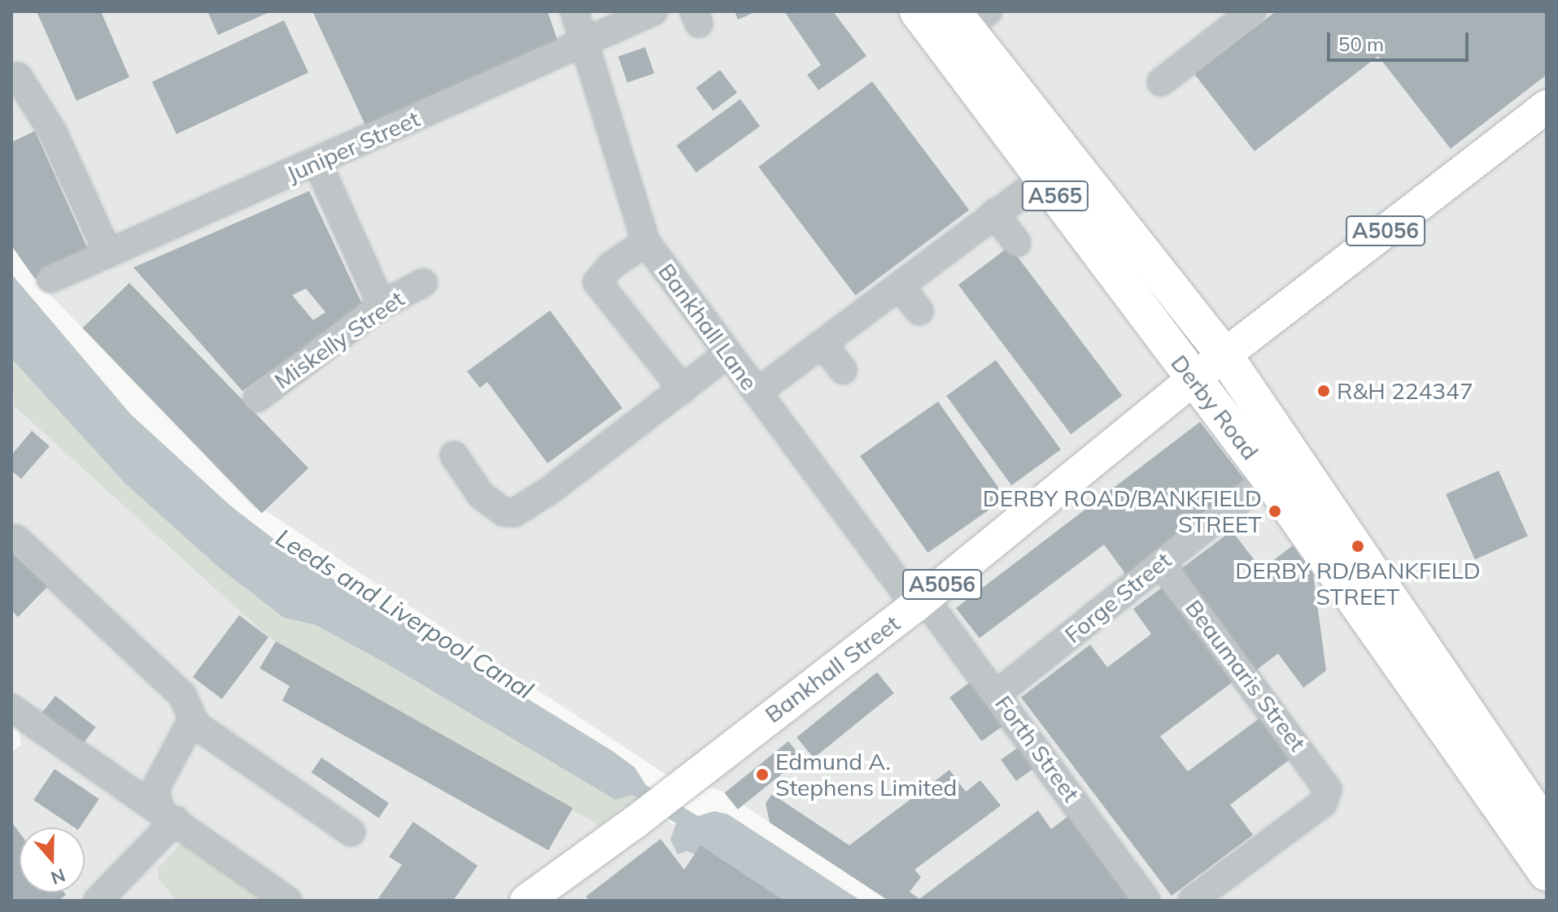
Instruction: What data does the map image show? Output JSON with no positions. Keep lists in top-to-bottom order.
{
  "streets": {
    "highway": ["A565", "Derby Road"],
    "main road": ["A5056", "Bankhall Street"],
    "street": [
      "Juniper Street",
      "Bankhall Lane",
      "Miskelly Street",
      "Forge Street",
      "Beaumaris Street",
      "Forth Street"
    ]
  },
  "crossings": [
    ["Juniper Street", "Bankhall Lane"],
    ["A5056", "Derby Road"],
    ["A5056", "Bankhall Street"],
    ["Bankhall Lane", "Bankhall Street"],
    ["Bankhall Lane", "Forth Street"],
    ["Derby Road", "Forge Street"],
    ["Derby Road", "Bankhall Street"],
    ["Forge Street", "Beaumaris Street"],
    ["Forge Street", "Forth Street"],
    ["Bankhall Street", "Forth Street"]
  ],
  "water": ["Leeds and Liverpool Canal"],
  "places": [
    "R&H 224347",
    "DERBY ROAD/BANKFIELD STREET",
    "DERBY RD/BANKFIELD STREET",
    "Edmund A. Stephens Limited"
  ],
  "scale_bar": "50 m",
  "north": "bottom"
}
